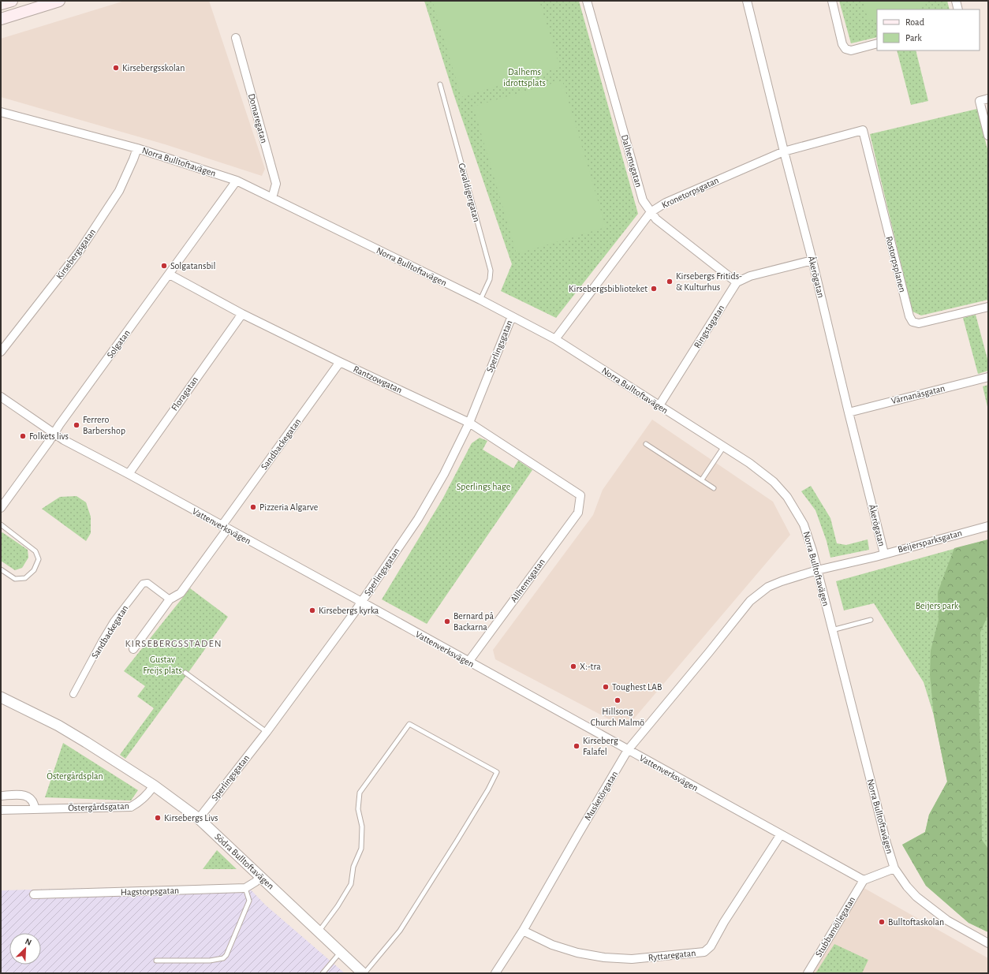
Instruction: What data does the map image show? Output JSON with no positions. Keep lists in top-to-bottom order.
{
  "streets": {
    "street": [
      "Domaregatan",
      "Dalhemsgatan",
      "Norra Bulltoftavägen",
      "Kronetorpsgatan",
      "Kirsebergsgatan",
      "Rostorpsplanen",
      "Åkerögatan",
      "Ringstagatan",
      "Solgatan",
      "Sperlingsgatan",
      "Rantzowgatan",
      "Floragatan",
      "Värnanäsgatan",
      "Sandbackegatan",
      "Vattenverksvägen",
      "Beijersparksgatan",
      "Allhemsgatan",
      "Musketörgatan",
      "Östergårdsgatan",
      "Södra Bulltoftavägen",
      "Hagstorpsgatan",
      "Stubbamöllegatan",
      "Ryttaregatan"
    ],
    "lane": ["Gevaldigergatan"]
  },
  "crossings": [
    ["Domaregatan", "Norra Bulltoftavägen"],
    ["Dalhemsgatan", "Kronetorpsgatan"],
    ["Dalhemsgatan", "Ringstagatan"],
    ["Norra Bulltoftavägen", "Gevaldigergatan"],
    ["Norra Bulltoftavägen", "Kronetorpsgatan"],
    ["Norra Bulltoftavägen", "Kirsebergsgatan"],
    ["Norra Bulltoftavägen", "Ringstagatan"],
    ["Norra Bulltoftavägen", "Solgatan"],
    ["Norra Bulltoftavägen", "Sperlingsgatan"],
    ["Norra Bulltoftavägen", "Beijersparksgatan"],
    ["Norra Bulltoftavägen", "Musketörgatan"],
    ["Kronetorpsgatan", "Rostorpsplanen"],
    ["Kronetorpsgatan", "Åkerögatan"],
    ["Åkerögatan", "Värnanäsgatan"],
    ["Åkerögatan", "Beijersparksgatan"],
    ["Solgatan", "Rantzowgatan"],
    ["Solgatan", "Vattenverksvägen"],
    ["Sperlingsgatan", "Rantzowgatan"],
    ["Sperlingsgatan", "Vattenverksvägen"],
    ["Sperlingsgatan", "Södra Bulltoftavägen"],
    ["Rantzowgatan", "Floragatan"],
    ["Rantzowgatan", "Sandbackegatan"],
    ["Rantzowgatan", "Allhemsgatan"],
    ["Floragatan", "Vattenverksvägen"],
    ["Sandbackegatan", "Vattenverksvägen"],
    ["Vattenverksvägen", "Allhemsgatan"],
    ["Vattenverksvägen", "Musketörgatan"],
    ["Vattenverksvägen", "Stubbamöllegatan"],
    ["Vattenverksvägen", "Ryttaregatan"],
    ["Beijersparksgatan", "Musketörgatan"],
    ["Musketörgatan", "Ryttaregatan"],
    ["Östergårdsgatan", "Södra Bulltoftavägen"]
  ],
  "districts": ["KIRSEBERGSSTADEN"],
  "parks": [
    "Dalhems idrottsplats",
    "Sperlings hage",
    "Beijers park",
    "Gustav Freijs plats",
    "Östergårdsplan"
  ],
  "places": [
    "Kirsebergsskolan",
    "Solgatansbil",
    "Kirsebergs Fritids- & Kulturhus",
    "Kirsebergsbiblioteket",
    "Ferrero Barbershop",
    "Folkets livs",
    "Pizzeria Algarve",
    "Kirsebergs kyrka",
    "Bernard på Backarna",
    "X:-tra",
    "Toughest LAB",
    "Hillsong Church Malmö",
    "Kirseberg Falafel",
    "Kirsebergs Livs",
    "Bulltoftaskolan"
  ],
  "legend": ["Road", "Park"],
  "north": "top right"
}
